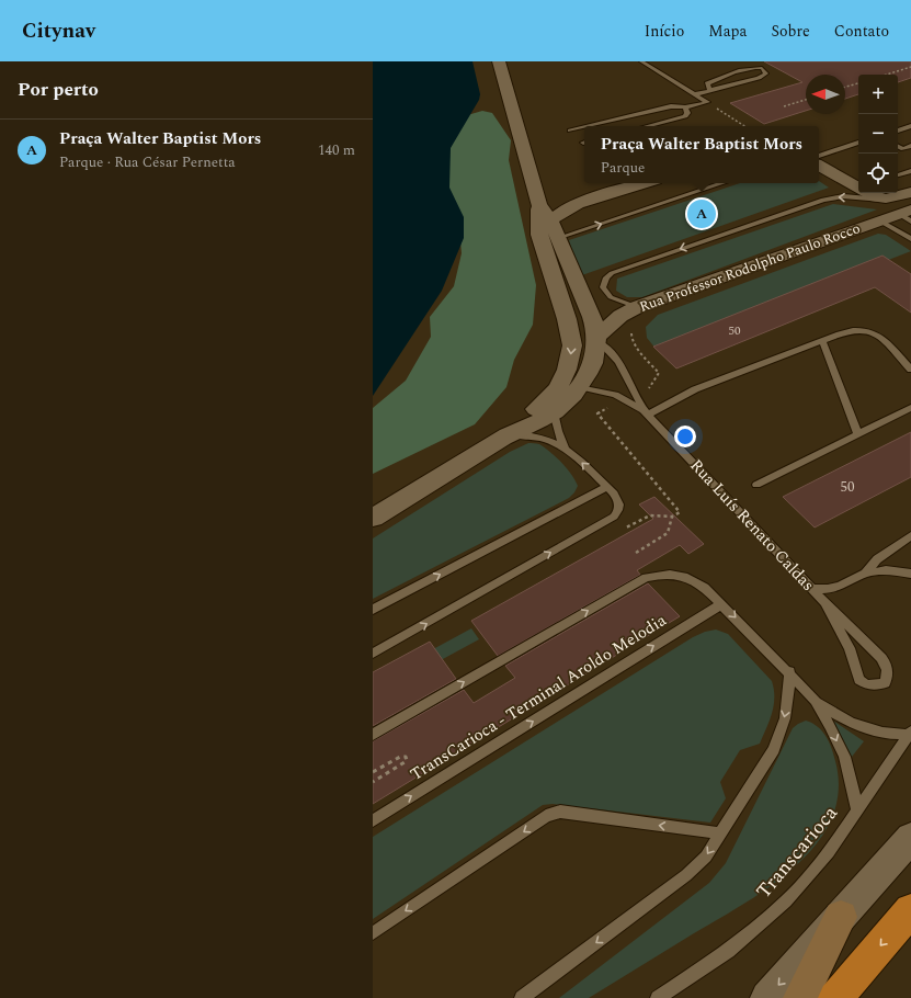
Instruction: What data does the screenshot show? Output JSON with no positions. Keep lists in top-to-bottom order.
{
  "streets": {
    "street": ["Rua Professor Rodolpho Paulo Rocco"],
    "lane": ["Rua Luís Renato Caldas", "TransCarioca - Terminal Aroldo Melodia", "Transcarioca"]
  },
  "crossings": [
    ["Rua Professor Rodolpho Paulo Rocco", "Rua Luís Renato Caldas"]
  ],
  "house_numbers": ["50", "50"],
  "north": "left",
  "page": {
    "header": "Citynav",
    "nav": [
      "Início",
      "Mapa",
      "Sobre",
      "Contato"
    ],
    "heading": "Por perto",
    "map_buttons": ["+", "−"],
    "list": [
      {
        "mark": "A",
        "name": "Praça Walter Baptist Mors",
        "note": "Parque · Rua César Pernetta",
        "value": "140 m"
      }
    ],
    "popup": ["Praça Walter Baptist Mors", "Parque"],
    "pins": "A"
  }
}
